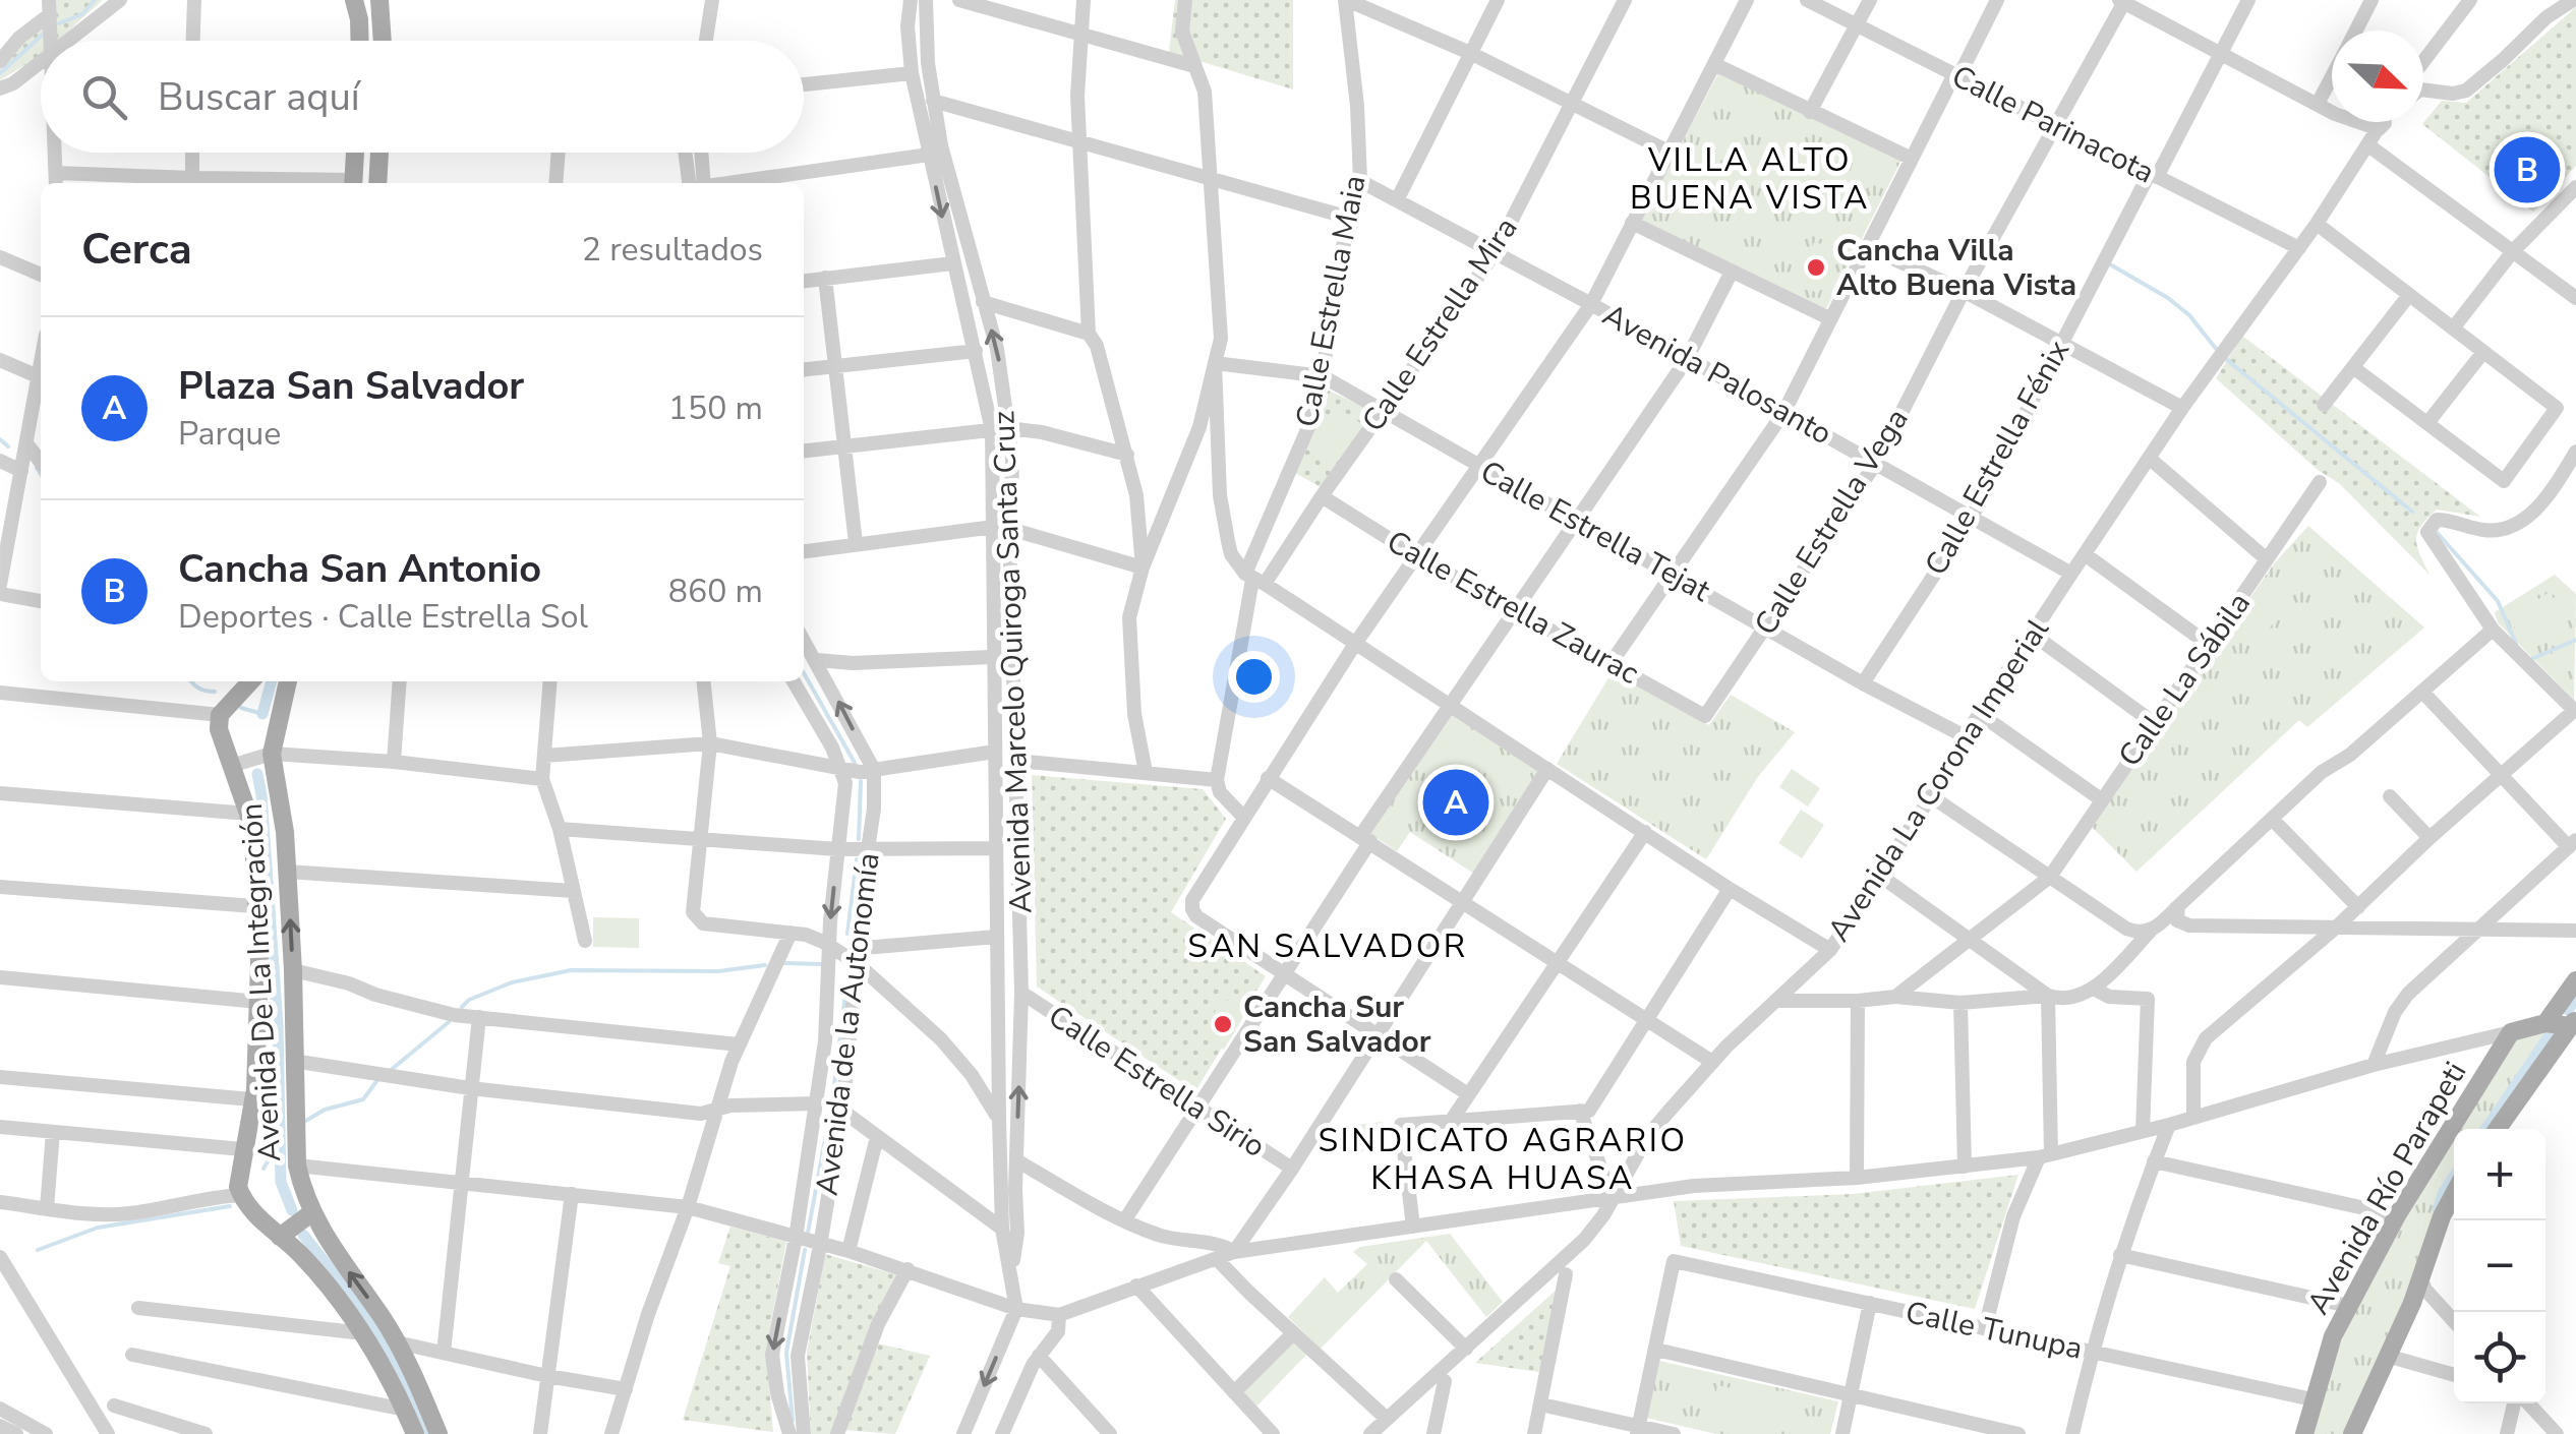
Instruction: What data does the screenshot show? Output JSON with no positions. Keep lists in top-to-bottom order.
{
  "streets": {
    "main road": ["Avenida De La Integración", "Avenida Río Parapeti"],
    "street": [
      "Calle Parinacota",
      "Calle Estrella Maia",
      "Calle Estrella Mira",
      "Avenida Palosanto",
      "Calle Estrella Fénix",
      "Calle Estrella Vega",
      "Calle Estrella Tejat",
      "Calle Estrella Zaurac",
      "Avenida Marcelo Quiroga Santa Cruz",
      "Calle La Sábila",
      "Avenida La Corona Imperial",
      "Avenida de la Autonomía",
      "Calle Estrella Sirio",
      "Calle Tunupa"
    ]
  },
  "crossings": [
    ["Calle Parinacota", "Calle Estrella Fénix"],
    ["Calle Parinacota", "Calle Estrella Vega"],
    ["Calle Parinacota", "Avenida La Corona Imperial"],
    ["Calle Estrella Maia", "Calle Estrella Mira"],
    ["Calle Estrella Maia", "Avenida Palosanto"],
    ["Calle Estrella Maia", "Calle Estrella Tejat"],
    ["Calle Estrella Mira", "Avenida Palosanto"],
    ["Calle Estrella Mira", "Calle Estrella Tejat"],
    ["Calle Estrella Mira", "Calle Estrella Zaurac"],
    ["Avenida Palosanto", "Calle Estrella Fénix"],
    ["Avenida Palosanto", "Calle Estrella Vega"],
    ["Avenida Palosanto", "Avenida La Corona Imperial"],
    ["Calle Estrella Fénix", "Calle Estrella Tejat"],
    ["Calle Estrella Vega", "Calle Estrella Tejat"],
    ["Calle Estrella Vega", "Calle Estrella Zaurac"],
    ["Calle Estrella Tejat", "Avenida La Corona Imperial"],
    ["Avenida Marcelo Quiroga Santa Cruz", "Calle Estrella Sirio"],
    ["Avenida Río Parapeti", "Calle Tunupa"]
  ],
  "districts": ["VILLA ALTO BUENA VISTA", "SAN SALVADOR", "SINDICATO AGRARIO KHASA HUASA"],
  "places": ["Cancha Villa Alto Buena Vista", "Cancha Sur San Salvador"],
  "north": "bottom right",
  "page": {
    "search": "Buscar aquí",
    "pins": ["B", "A"],
    "heading": ["Cerca", "2 resultados"],
    "list": [
      {
        "mark": "A",
        "name": "Plaza San Salvador",
        "note": "Parque",
        "value": "150 m"
      },
      {
        "mark": "B",
        "name": "Cancha San Antonio",
        "note": "Deportes · Calle Estrella Sol",
        "value": "860 m"
      }
    ],
    "map_buttons": ["+", "−"]
  }
}
